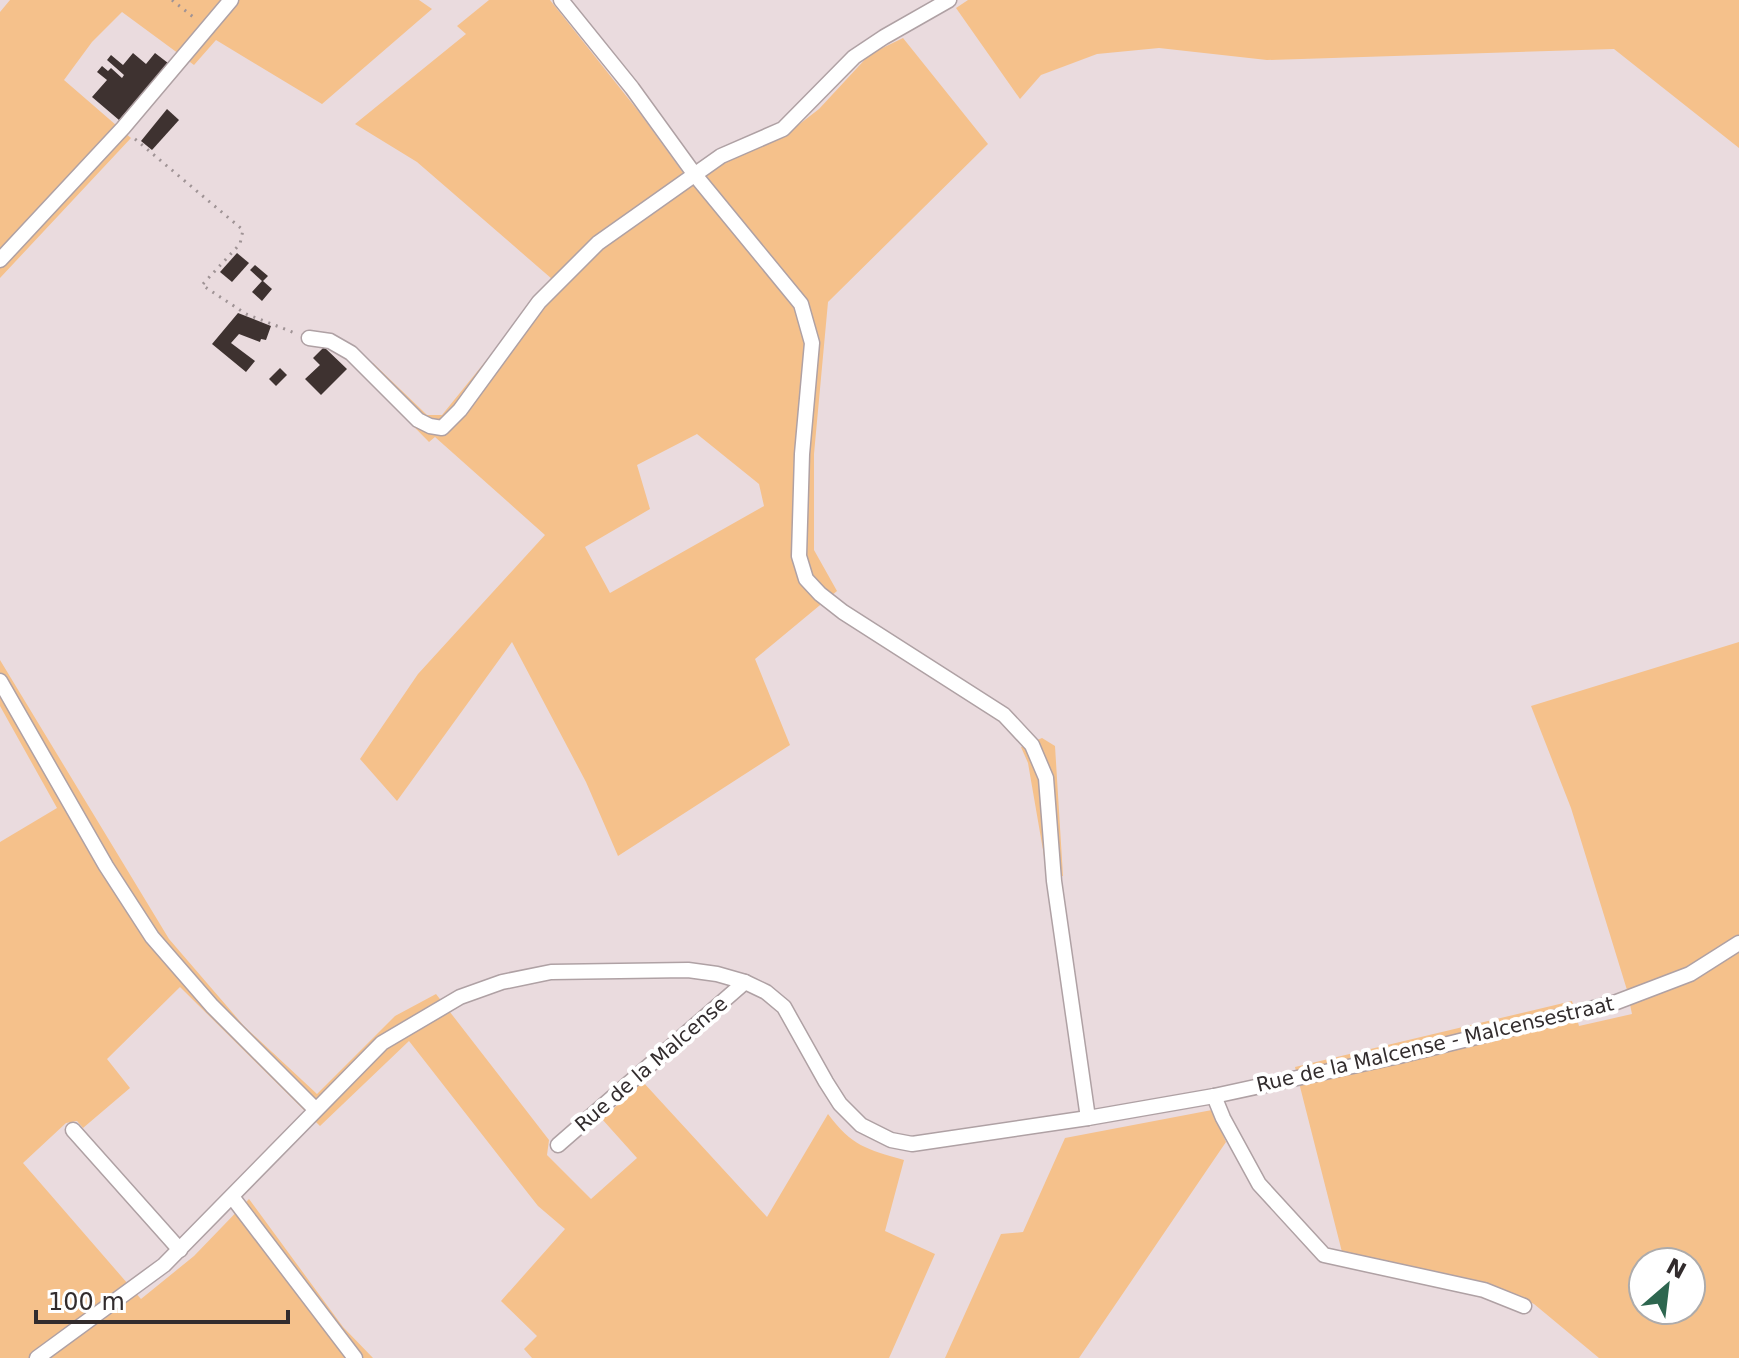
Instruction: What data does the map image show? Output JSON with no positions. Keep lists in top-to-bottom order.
{
  "streets": {
    "street": ["Rue de la Malcense - Malcensestraat", "Rue de la Malcense"]
  },
  "crossings": [
    ["Rue de la Malcense - Malcensestraat", "Rue de la Malcense"]
  ],
  "scale_bar": "100 m",
  "north": "top right"
}
